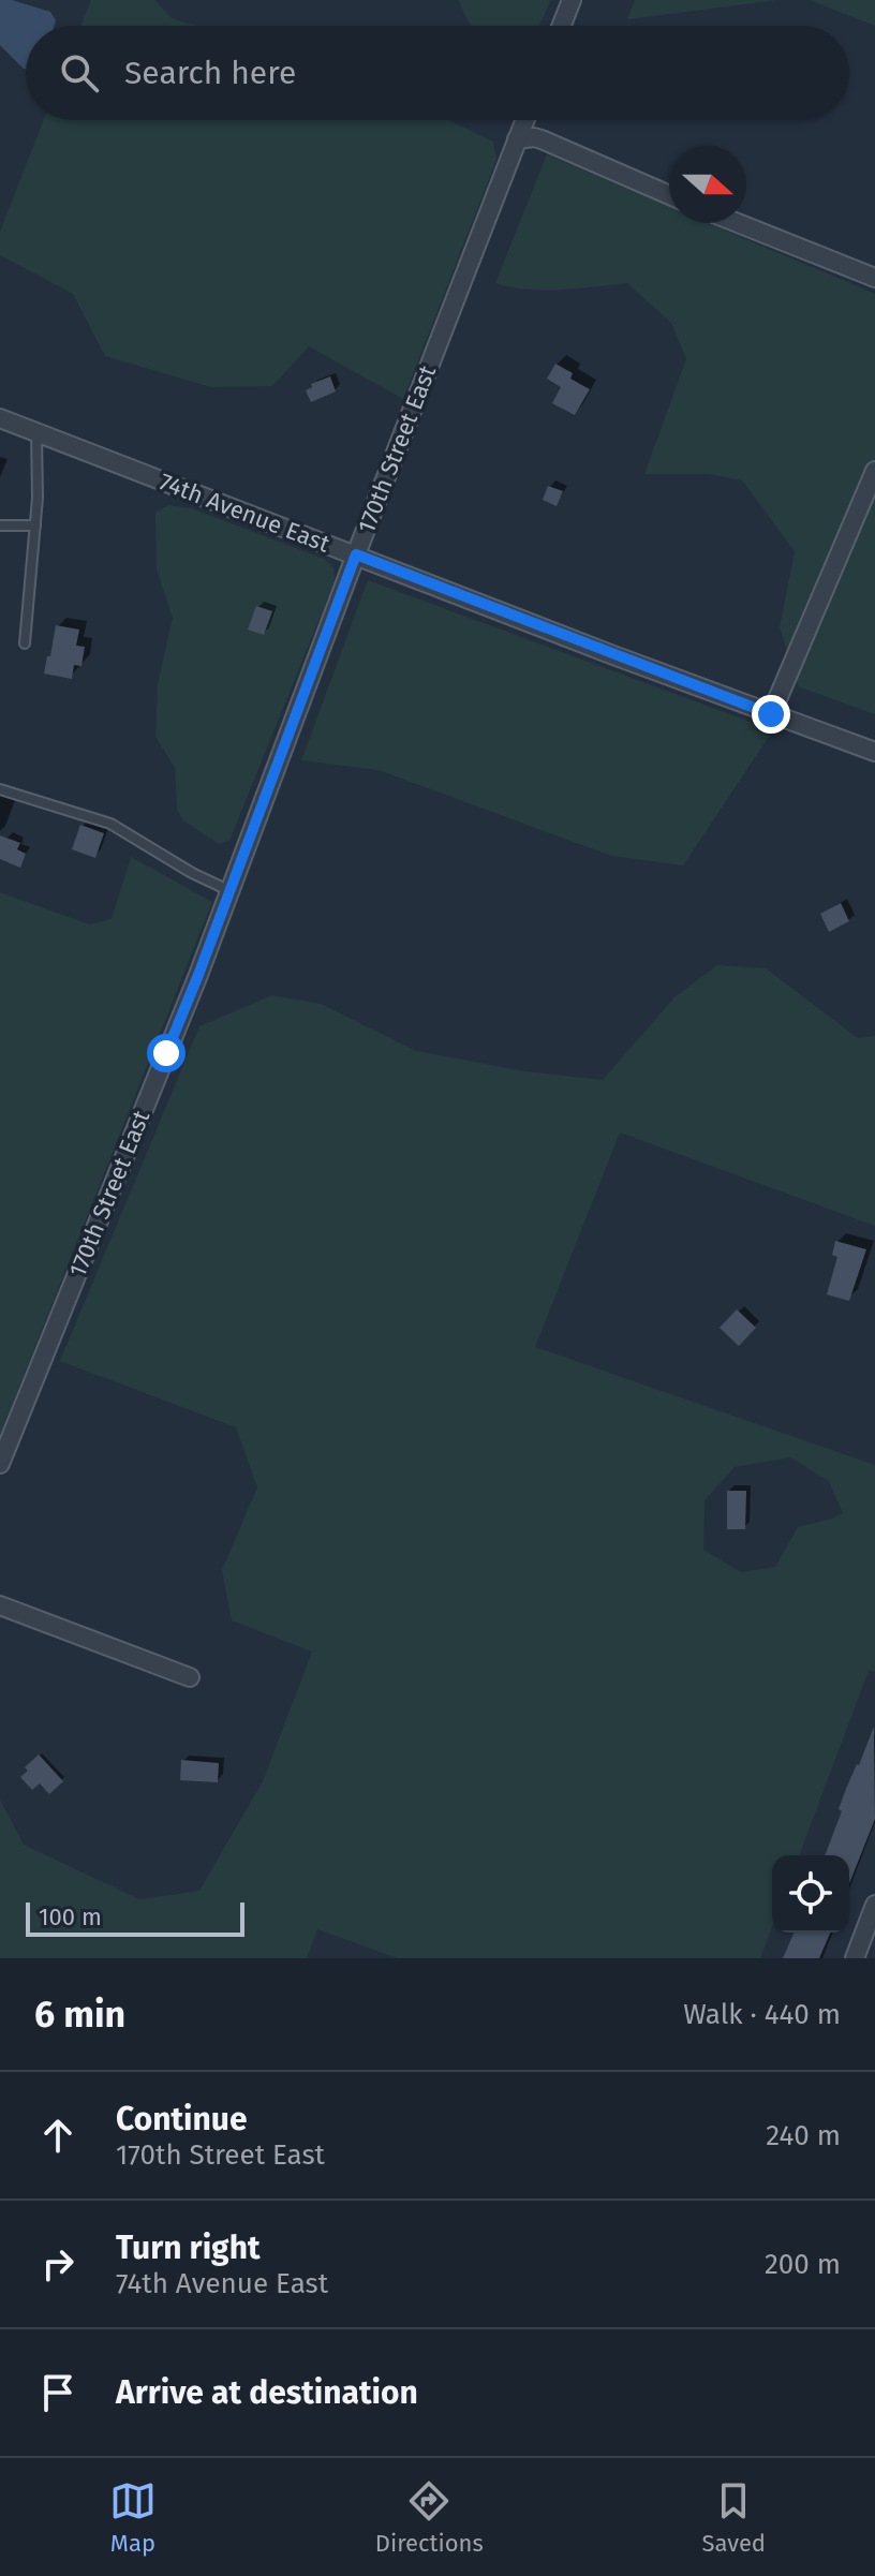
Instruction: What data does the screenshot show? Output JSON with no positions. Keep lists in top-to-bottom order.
{
  "streets": {
    "street": ["170th Street East", "74th Avenue East"]
  },
  "crossings": [
    ["170th Street East", "74th Avenue East"]
  ],
  "scale_bar": "100 m",
  "north": "right",
  "page": {
    "search": "Search here",
    "scale": "100 m",
    "heading": ["6 min", "Walk · 440 m"],
    "list": [
      ["Continue", "170th Street East", "240 m"],
      ["Turn right", "74th Avenue East", "200 m"],
      "Arrive at destination"
    ],
    "nav": ["Map", "Directions", "Saved"]
  }
}
